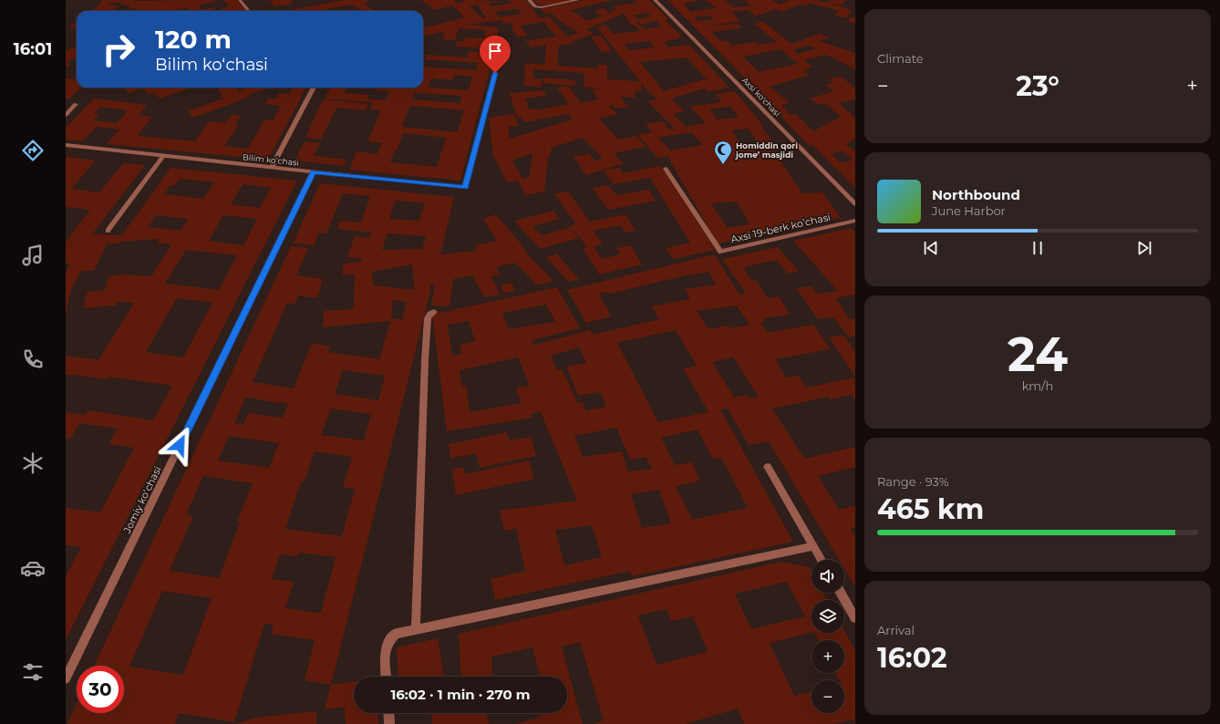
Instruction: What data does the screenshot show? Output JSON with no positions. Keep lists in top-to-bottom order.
{
  "streets": {
    "street": [
      "Axsi ko'chasi",
      "Bilim koʻchasi",
      "Аxsi 19-berk koʼchasi",
      "Jomiy koʻchasi"
    ]
  },
  "crossings": [
    ["Bilim koʻchasi", "Jomiy koʻchasi"]
  ],
  "places": {
    "mosque": ["Homiddin qori jome’ masjidi"]
  },
  "page": {
    "tabs": "16:01",
    "tile": [
      "Climate",
      ["24", "km/h"],
      ["Range · 93%", "465 km"],
      ["Arrival", "16:02"]
    ],
    "turn": ["120 m", "Bilim koʻchasi"],
    "heat": ["−", "23°", "+"],
    "song": ["Northbound", "June Harbor"],
    "map_buttons": ["+", "−"],
    "limit": "30",
    "trip": "16:02 · 1 min · 270 m"
  }
}
